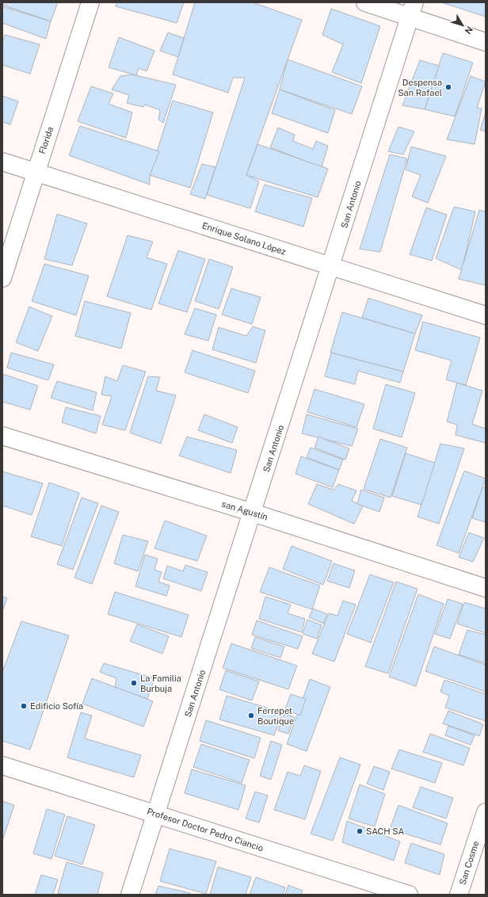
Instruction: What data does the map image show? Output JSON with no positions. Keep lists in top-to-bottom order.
{
  "streets": {
    "street": [
      "Florida",
      "San Antonio",
      "Enrique Solano López",
      "san Agustín",
      "Profesor Doctor Pedro Ciancio",
      "San Cosme"
    ]
  },
  "crossings": [
    ["Florida", "Enrique Solano López"],
    ["San Antonio", "Enrique Solano López"],
    ["San Antonio", "san Agustín"],
    ["San Antonio", "Profesor Doctor Pedro Ciancio"]
  ],
  "places": [
    "Despensa San Rafael",
    "La Familia Burbuja",
    "Edificio Sofía",
    "Ferrepet Boutique",
    "SACH SA"
  ],
  "north": "bottom right"
}
